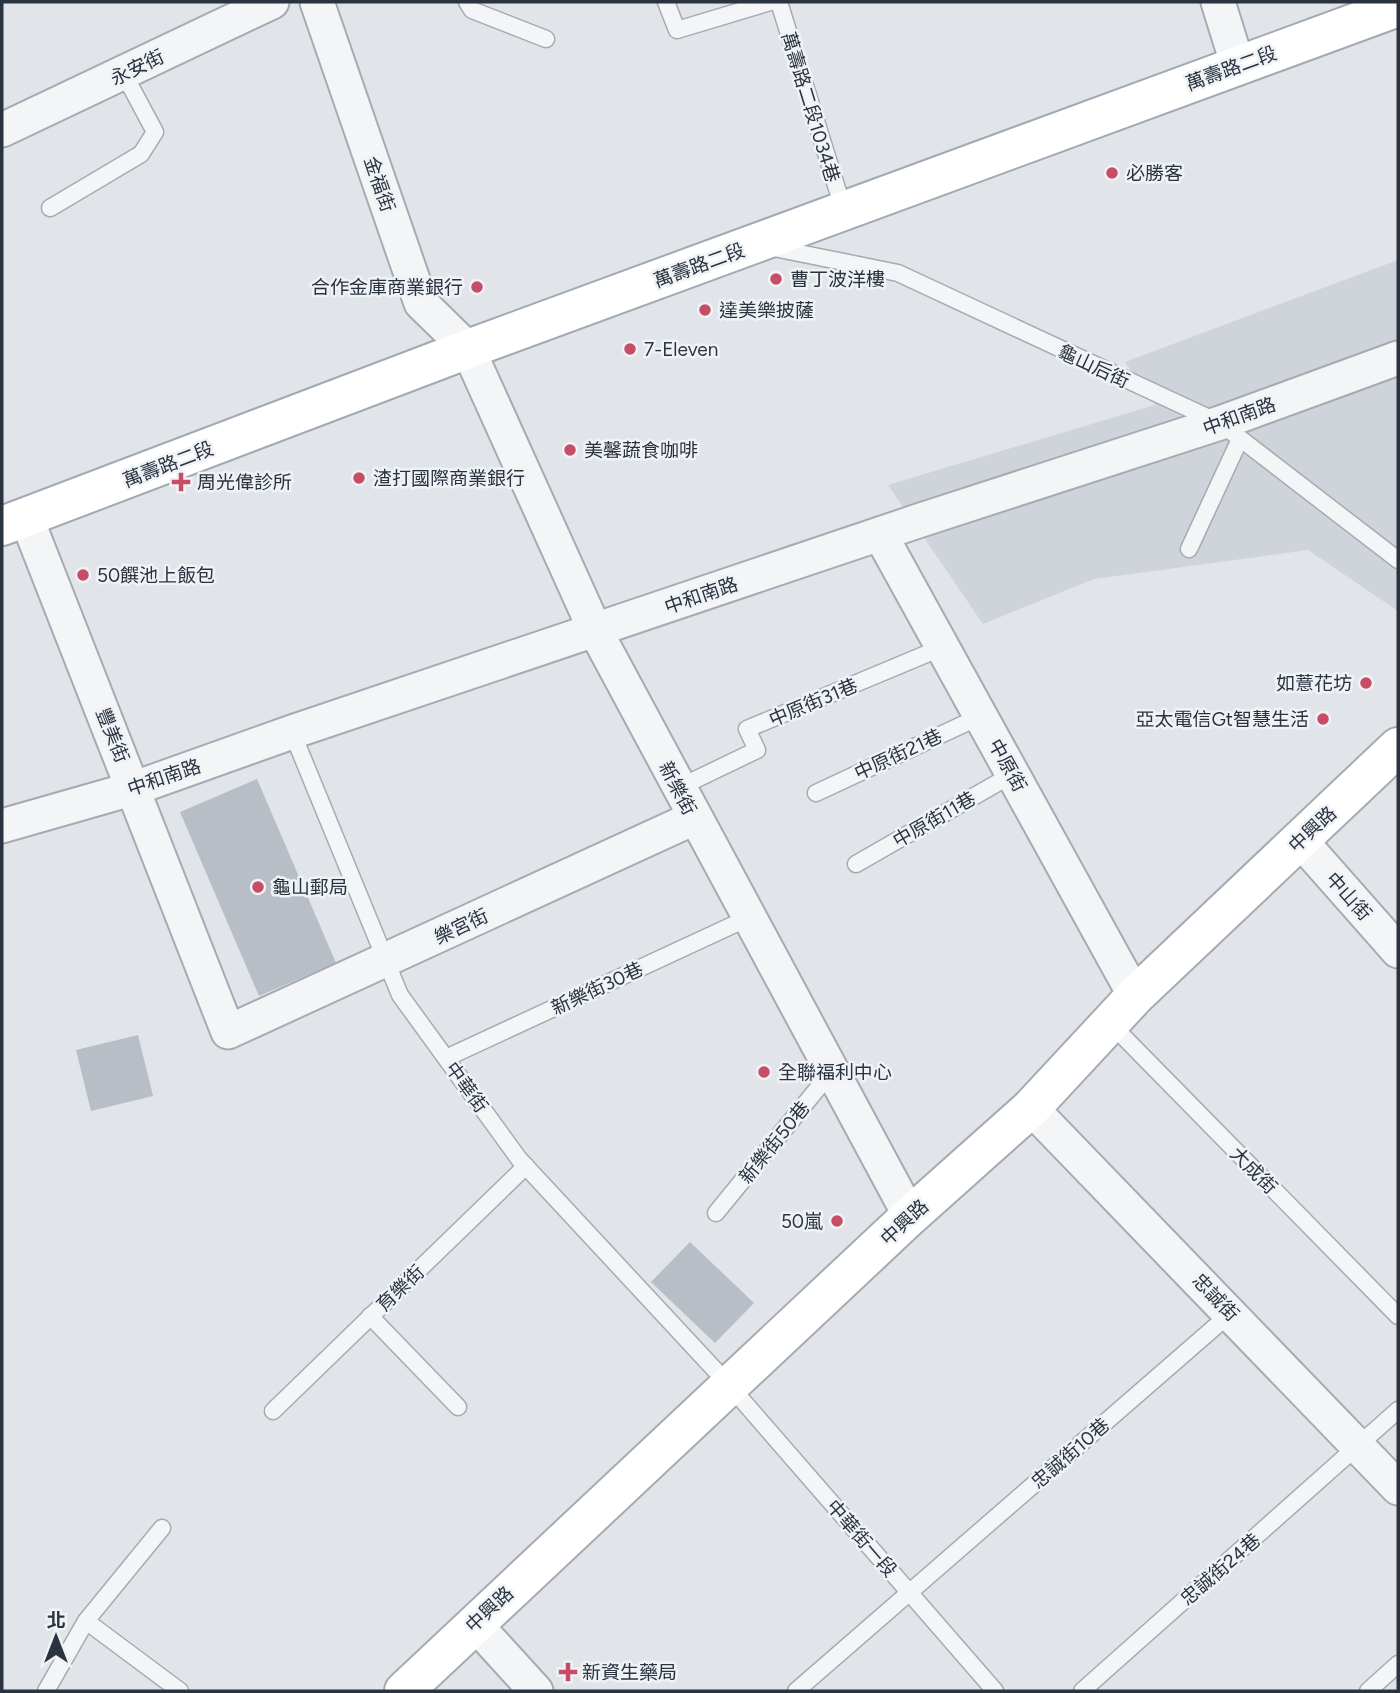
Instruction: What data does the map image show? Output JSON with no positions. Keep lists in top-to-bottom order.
{
  "streets": {
    "main road": ["萬壽路二段", "中興路"],
    "street": [
      "永安街",
      "金福街",
      "中和南路",
      "豐美街",
      "中原街",
      "新樂街",
      "中山街",
      "樂宮街",
      "忠誠街"
    ],
    "lane": [
      "萬壽路二段1034巷",
      "龜山后街",
      "中原街31巷",
      "中原街21巷",
      "中原街11巷",
      "新樂街30巷",
      "中華街",
      "新樂街50巷",
      "大成街",
      "育樂街",
      "忠誠街10巷",
      "中華街一段",
      "忠誠街24巷"
    ]
  },
  "crossings": [
    ["萬壽路二段", "萬壽路二段1034巷"],
    ["萬壽路二段", "金福街"],
    ["萬壽路二段", "龜山后街"],
    ["萬壽路二段", "豐美街"],
    ["萬壽路二段", "新樂街"],
    ["金福街", "新樂街"],
    ["龜山后街", "中和南路"],
    ["中和南路", "豐美街"],
    ["中和南路", "中原街"],
    ["中和南路", "新樂街"],
    ["中和南路", "中華街"],
    ["中原街31巷", "中原街"],
    ["中原街31巷", "新樂街"],
    ["豐美街", "樂宮街"],
    ["中原街21巷", "中原街"],
    ["中原街", "中原街11巷"],
    ["中原街", "中興路"],
    ["中原街", "大成街"],
    ["新樂街", "中興路"],
    ["新樂街", "樂宮街"],
    ["新樂街", "新樂街30巷"],
    ["新樂街", "新樂街50巷"],
    ["中興路", "中山街"],
    ["中興路", "中華街"],
    ["中興路", "大成街"],
    ["中興路", "忠誠街"],
    ["中興路", "中華街一段"],
    ["樂宮街", "中華街"],
    ["新樂街30巷", "中華街"],
    ["中華街", "育樂街"],
    ["中華街", "中華街一段"],
    ["忠誠街", "忠誠街10巷"],
    ["忠誠街", "忠誠街24巷"],
    ["忠誠街10巷", "中華街一段"]
  ],
  "places": {
    "other": [
      "必勝客",
      "曹丁波洋樓",
      "合作金庫商業銀行",
      "達美樂披薩",
      "7-Eleven",
      "美馨蔬食咖啡",
      "渣打國際商業銀行",
      "50饌池上飯包",
      "如薏花坊",
      "亞太電信Gt智慧生活",
      "龜山郵局",
      "全聯福利中心",
      "50嵐"
    ],
    "health": ["周光偉診所", "新資生藥局"]
  },
  "north": "top"
}
